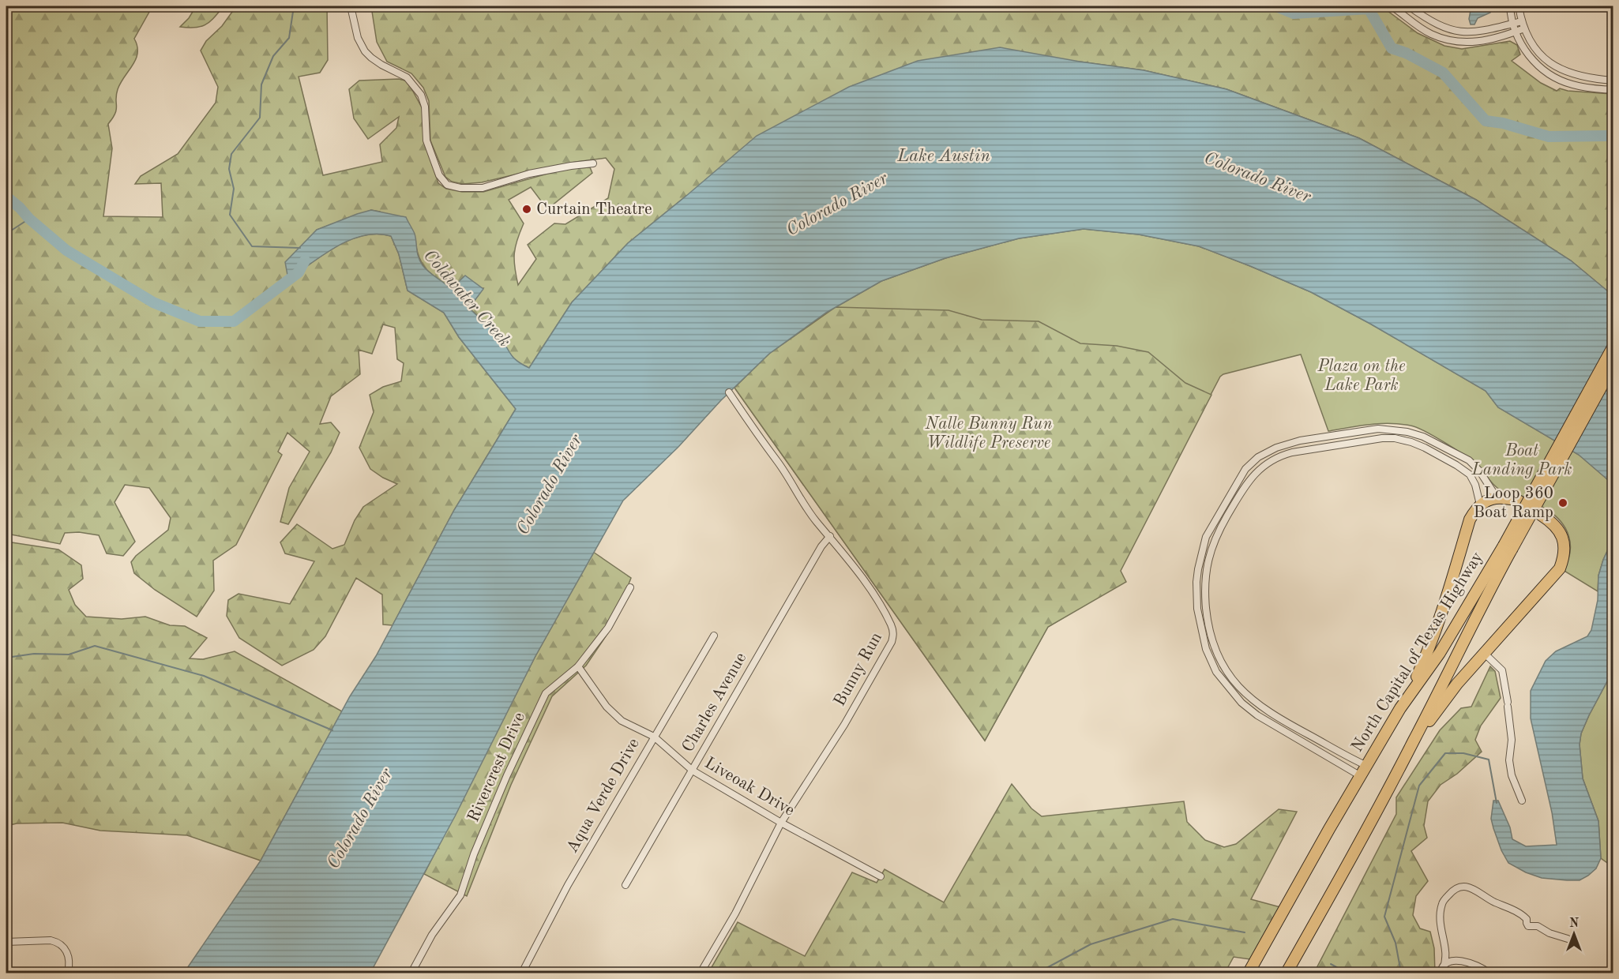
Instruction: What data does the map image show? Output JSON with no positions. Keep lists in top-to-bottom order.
{
  "streets": {
    "highway": ["North Capital of Texas Highway"],
    "street": [
      "Bunny Run",
      "Charles Avenue",
      "Rivercrest Drive",
      "Liveoak Drive",
      "Aqua Verde Drive"
    ]
  },
  "crossings": [
    ["Bunny Run", "Charles Avenue"],
    ["Bunny Run", "Liveoak Drive"],
    ["Charles Avenue", "Liveoak Drive"],
    ["Rivercrest Drive", "Liveoak Drive"],
    ["Liveoak Drive", "Aqua Verde Drive"]
  ],
  "water": ["Lake Austin", "Colorado River", "Coldwater Creek"],
  "parks": ["Plaza on the Lake Park", "Nalle Bunny Run Wildlife Preserve", "Boat Landing Park"],
  "places": ["Curtain Theatre", "Loop 360 Boat Ramp"],
  "north": "top"
}
